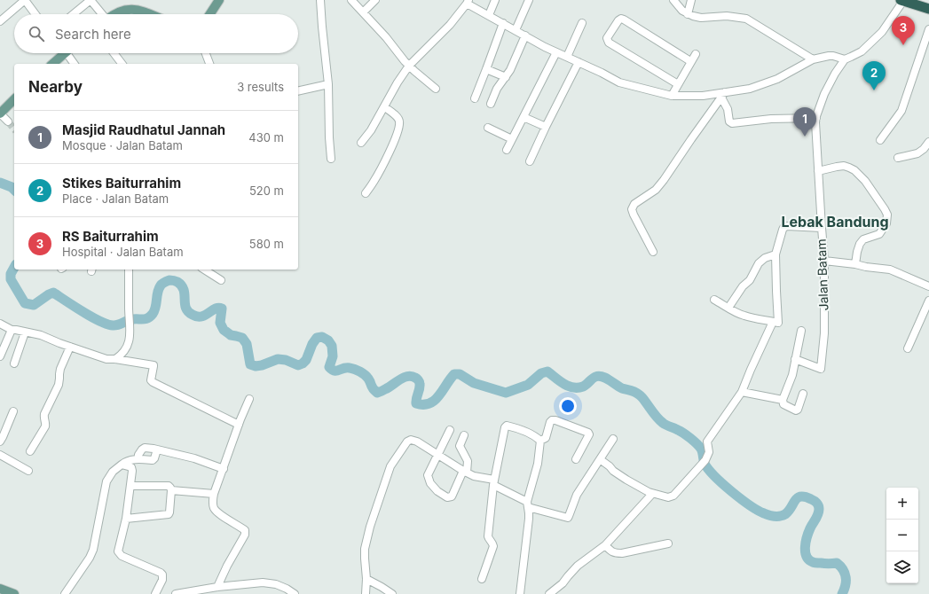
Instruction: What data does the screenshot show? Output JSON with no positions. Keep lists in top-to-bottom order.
{
  "streets": {
    "street": ["Jalan Batam"]
  },
  "districts": ["Lebak Bandung"],
  "page": {
    "search": "Search here",
    "pins": ["3", "2", "1"],
    "heading": ["Nearby", "3 results"],
    "list": [
      {
        "mark": "1",
        "name": "Masjid Raudhatul Jannah",
        "note": "Mosque · Jalan Batam",
        "value": "430 m"
      },
      {
        "mark": "2",
        "name": "Stikes Baiturrahim",
        "note": "Place · Jalan Batam",
        "value": "520 m"
      },
      {
        "mark": "3",
        "name": "RS Baiturrahim",
        "note": "Hospital · Jalan Batam",
        "value": "580 m"
      }
    ],
    "map_buttons": ["+", "−"]
  }
}
